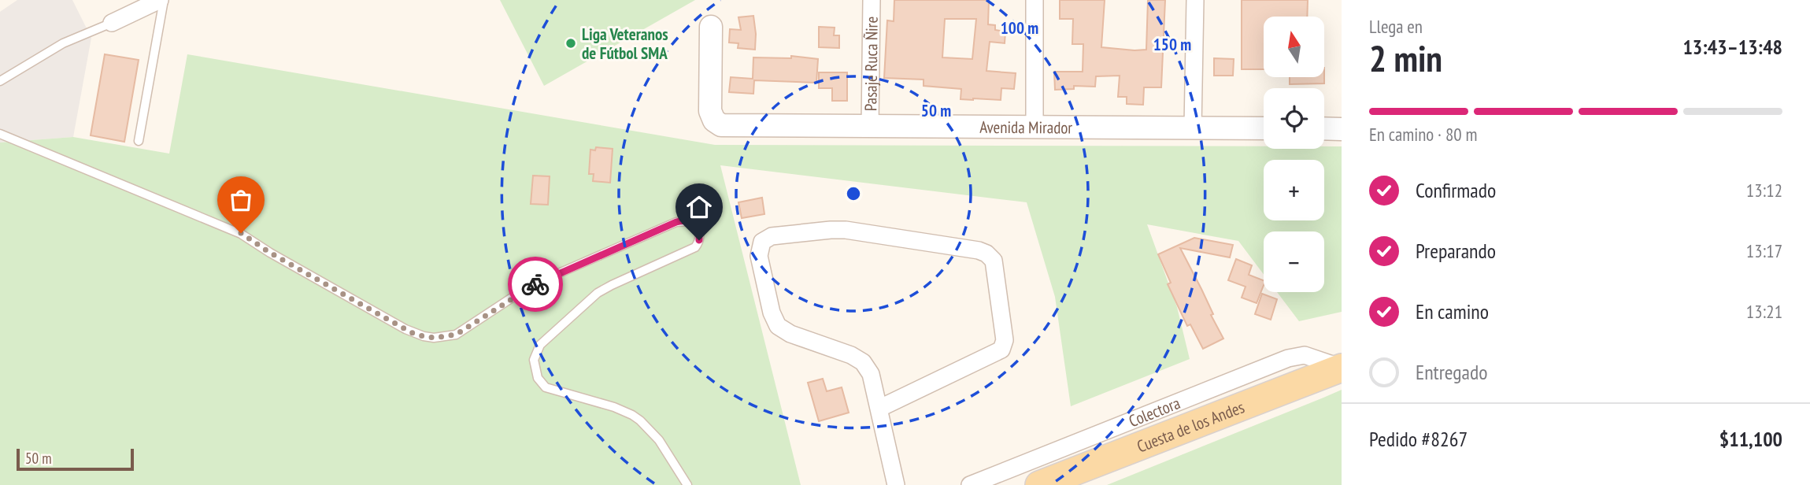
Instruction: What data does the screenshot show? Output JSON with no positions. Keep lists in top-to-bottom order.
{
  "streets": {
    "main road": ["Cuesta de los Andes"],
    "street": ["Pasaje Ruca Ñire", "Avenida Mirador", "Colectora"]
  },
  "crossings": [
    ["Pasaje Ruca Ñire", "Avenida Mirador"],
    ["Colectora", "Cuesta de los Andes"]
  ],
  "places": ["Liga Veteranos de Fútbol SMA"],
  "scale_bar": "50 m",
  "north": "top",
  "page": {
    "heading": ["2 min", "Llega en", "13:43–13:48"],
    "panel": ["Pedido #8267", "$11,100"],
    "map_buttons": ["+", "−"],
    "bar": "En camino · 80 m",
    "list": [
      ["Confirmado", "13:12"],
      ["Preparando", "13:17"],
      ["En camino", "13:21"],
      "Entregado"
    ],
    "scale": "50 m"
  },
  "rings": ["100 m", "150 m", "50 m"]
}
